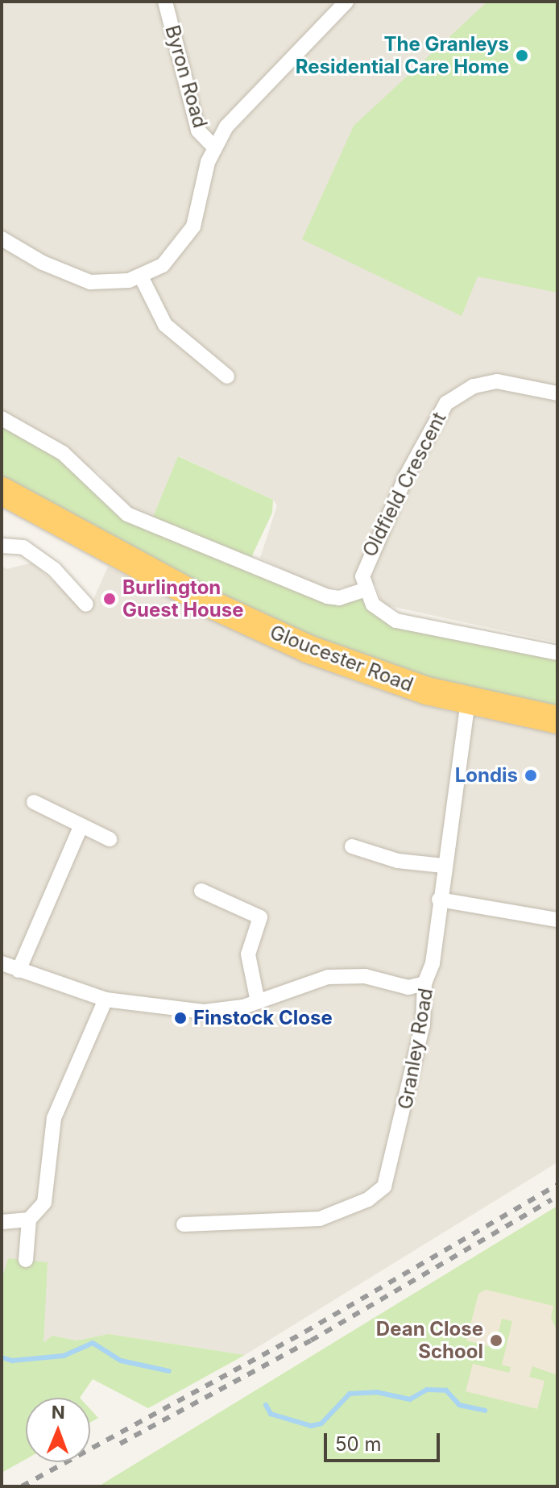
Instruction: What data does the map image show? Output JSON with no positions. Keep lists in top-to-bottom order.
{
  "streets": {
    "highway": ["Gloucester Road"],
    "street": ["Byron Road", "Oldfield Crescent", "Granley Road"]
  },
  "crossings": [
    ["Gloucester Road", "Granley Road"]
  ],
  "places": [
    "The Granleys Residential Care Home",
    "Burlington Guest House",
    "Londis",
    "Finstock Close",
    "Dean Close School"
  ],
  "scale_bar": "50 m",
  "north": "top"
}
